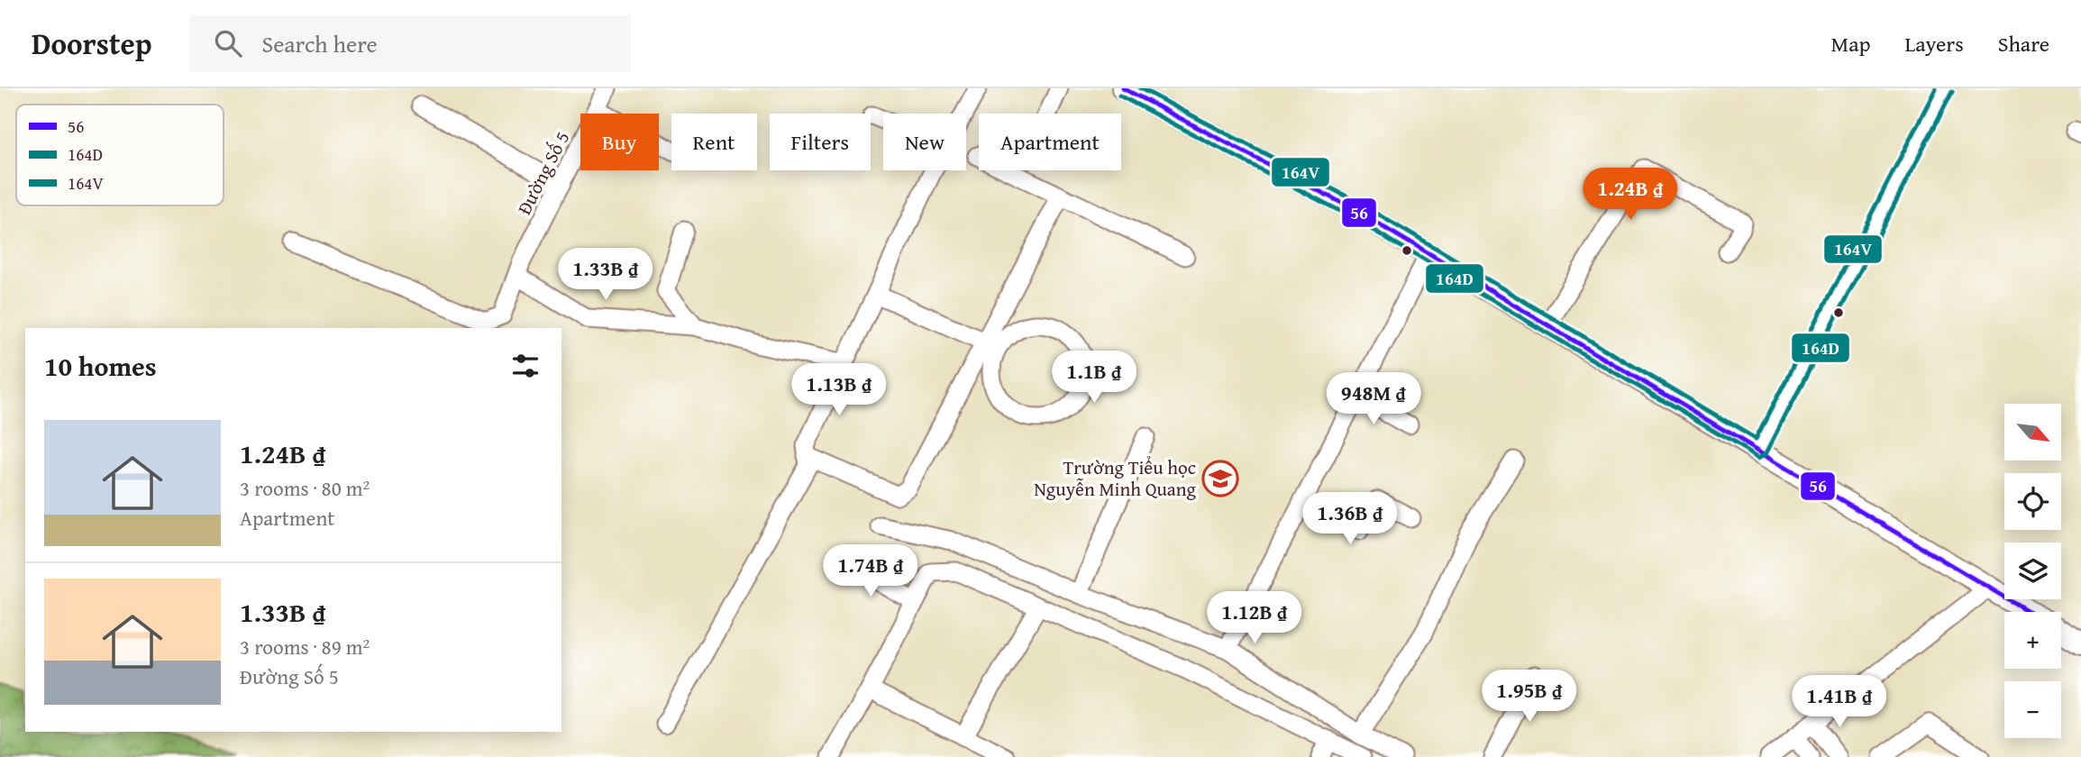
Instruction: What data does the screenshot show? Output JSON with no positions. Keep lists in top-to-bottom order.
{
  "streets": {
    "street": ["Đường Số 5"]
  },
  "places": {
    "school or university": ["Trường Tiểu học Nguyễn Minh Quang"]
  },
  "lines": ["transit line 56", "transit line 164V", "transit line 164D"],
  "legend": ["56", "164D", "164V"],
  "north": "bottom right",
  "page": {
    "header": "Doorstep",
    "search": "Search here",
    "nav": ["Map", "Layers", "Share"],
    "chip": [
      "Buy",
      "Rent",
      "Filters",
      "New",
      "Apartment"
    ],
    "price": [
      "1.24B ₫",
      "1.33B ₫",
      "1.1B ₫",
      "1.13B ₫",
      "948M ₫",
      "1.36B ₫",
      "1.74B ₫",
      "1.12B ₫",
      "1.95B ₫",
      "1.41B ₫"
    ],
    "heading": "10 homes",
    "map_buttons": ["+", "−"],
    "list": [
      {
        "name": "1.24B ₫",
        "note": "3 rooms · 80 m² · Apartment"
      },
      {
        "name": "1.33B ₫",
        "note": "3 rooms · 89 m² · Đường Số 5"
      }
    ]
  }
}
